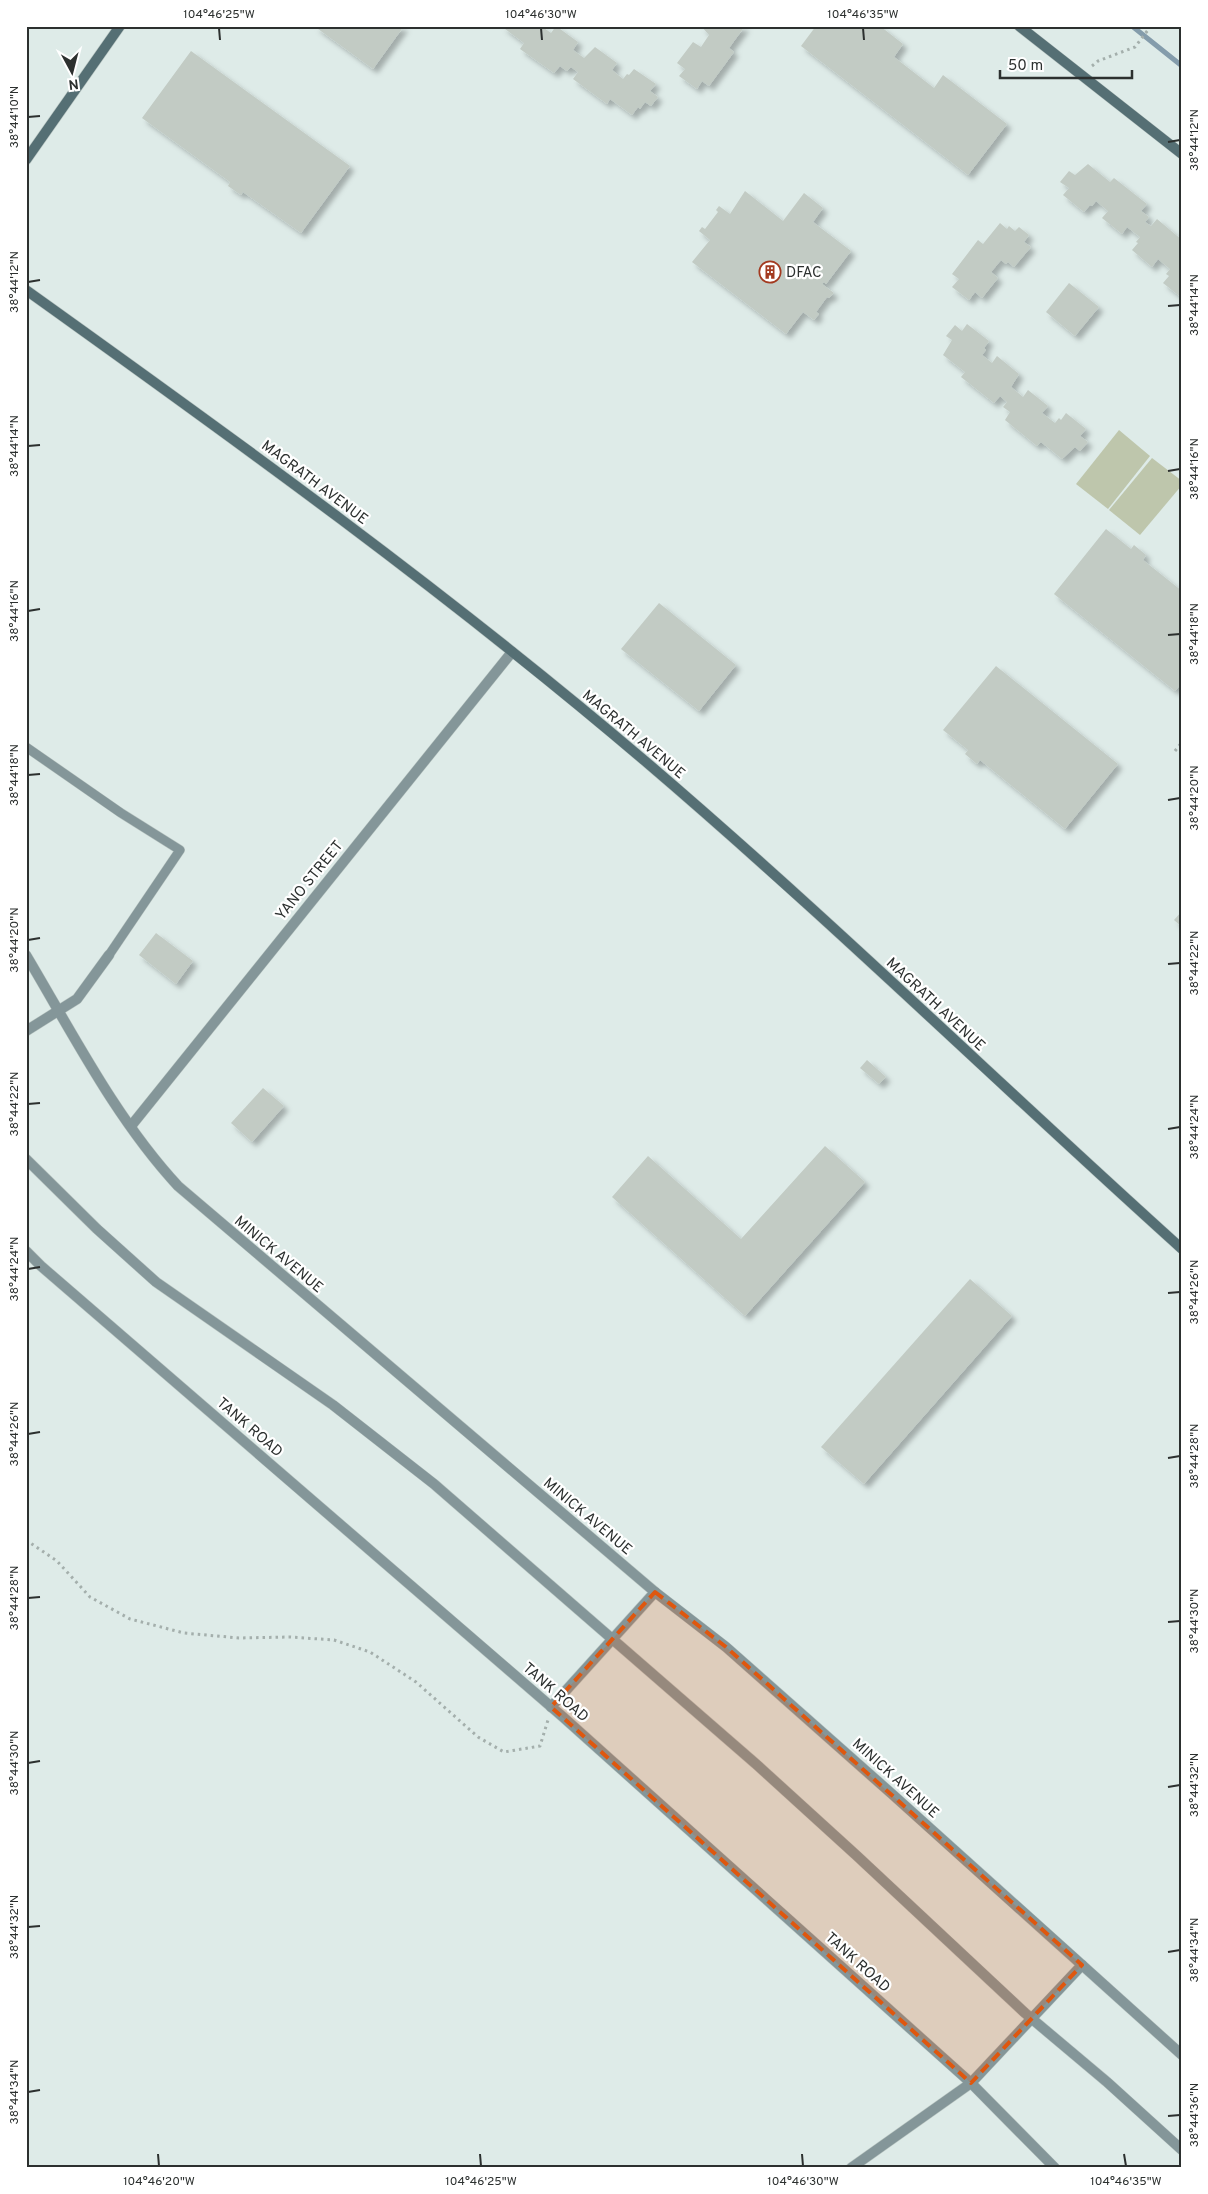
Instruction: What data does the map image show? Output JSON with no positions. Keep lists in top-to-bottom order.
{
  "streets": {
    "main road": ["MAGRATH AVENUE"],
    "street": ["YANO STREET", "MINICK AVENUE", "TANK ROAD"]
  },
  "crossings": [
    ["MAGRATH AVENUE", "YANO STREET"],
    ["YANO STREET", "MINICK AVENUE"]
  ],
  "places": {
    "building": ["DFAC"]
  },
  "scale_bar": "50 m",
  "north": "bottom",
  "coordinates": [
    "104°46'25\"W",
    "104°46'30\"W",
    "104°46'35\"W",
    "38°44'10\"N",
    "38°44'12\"N",
    "38°44'14\"N",
    "38°44'16\"N",
    "38°44'18\"N",
    "38°44'20\"N",
    "38°44'22\"N",
    "38°44'24\"N",
    "38°44'26\"N",
    "38°44'28\"N",
    "38°44'30\"N",
    "38°44'32\"N",
    "38°44'34\"N",
    "38°44'36\"N",
    "104°46'20\"W"
  ]
}
